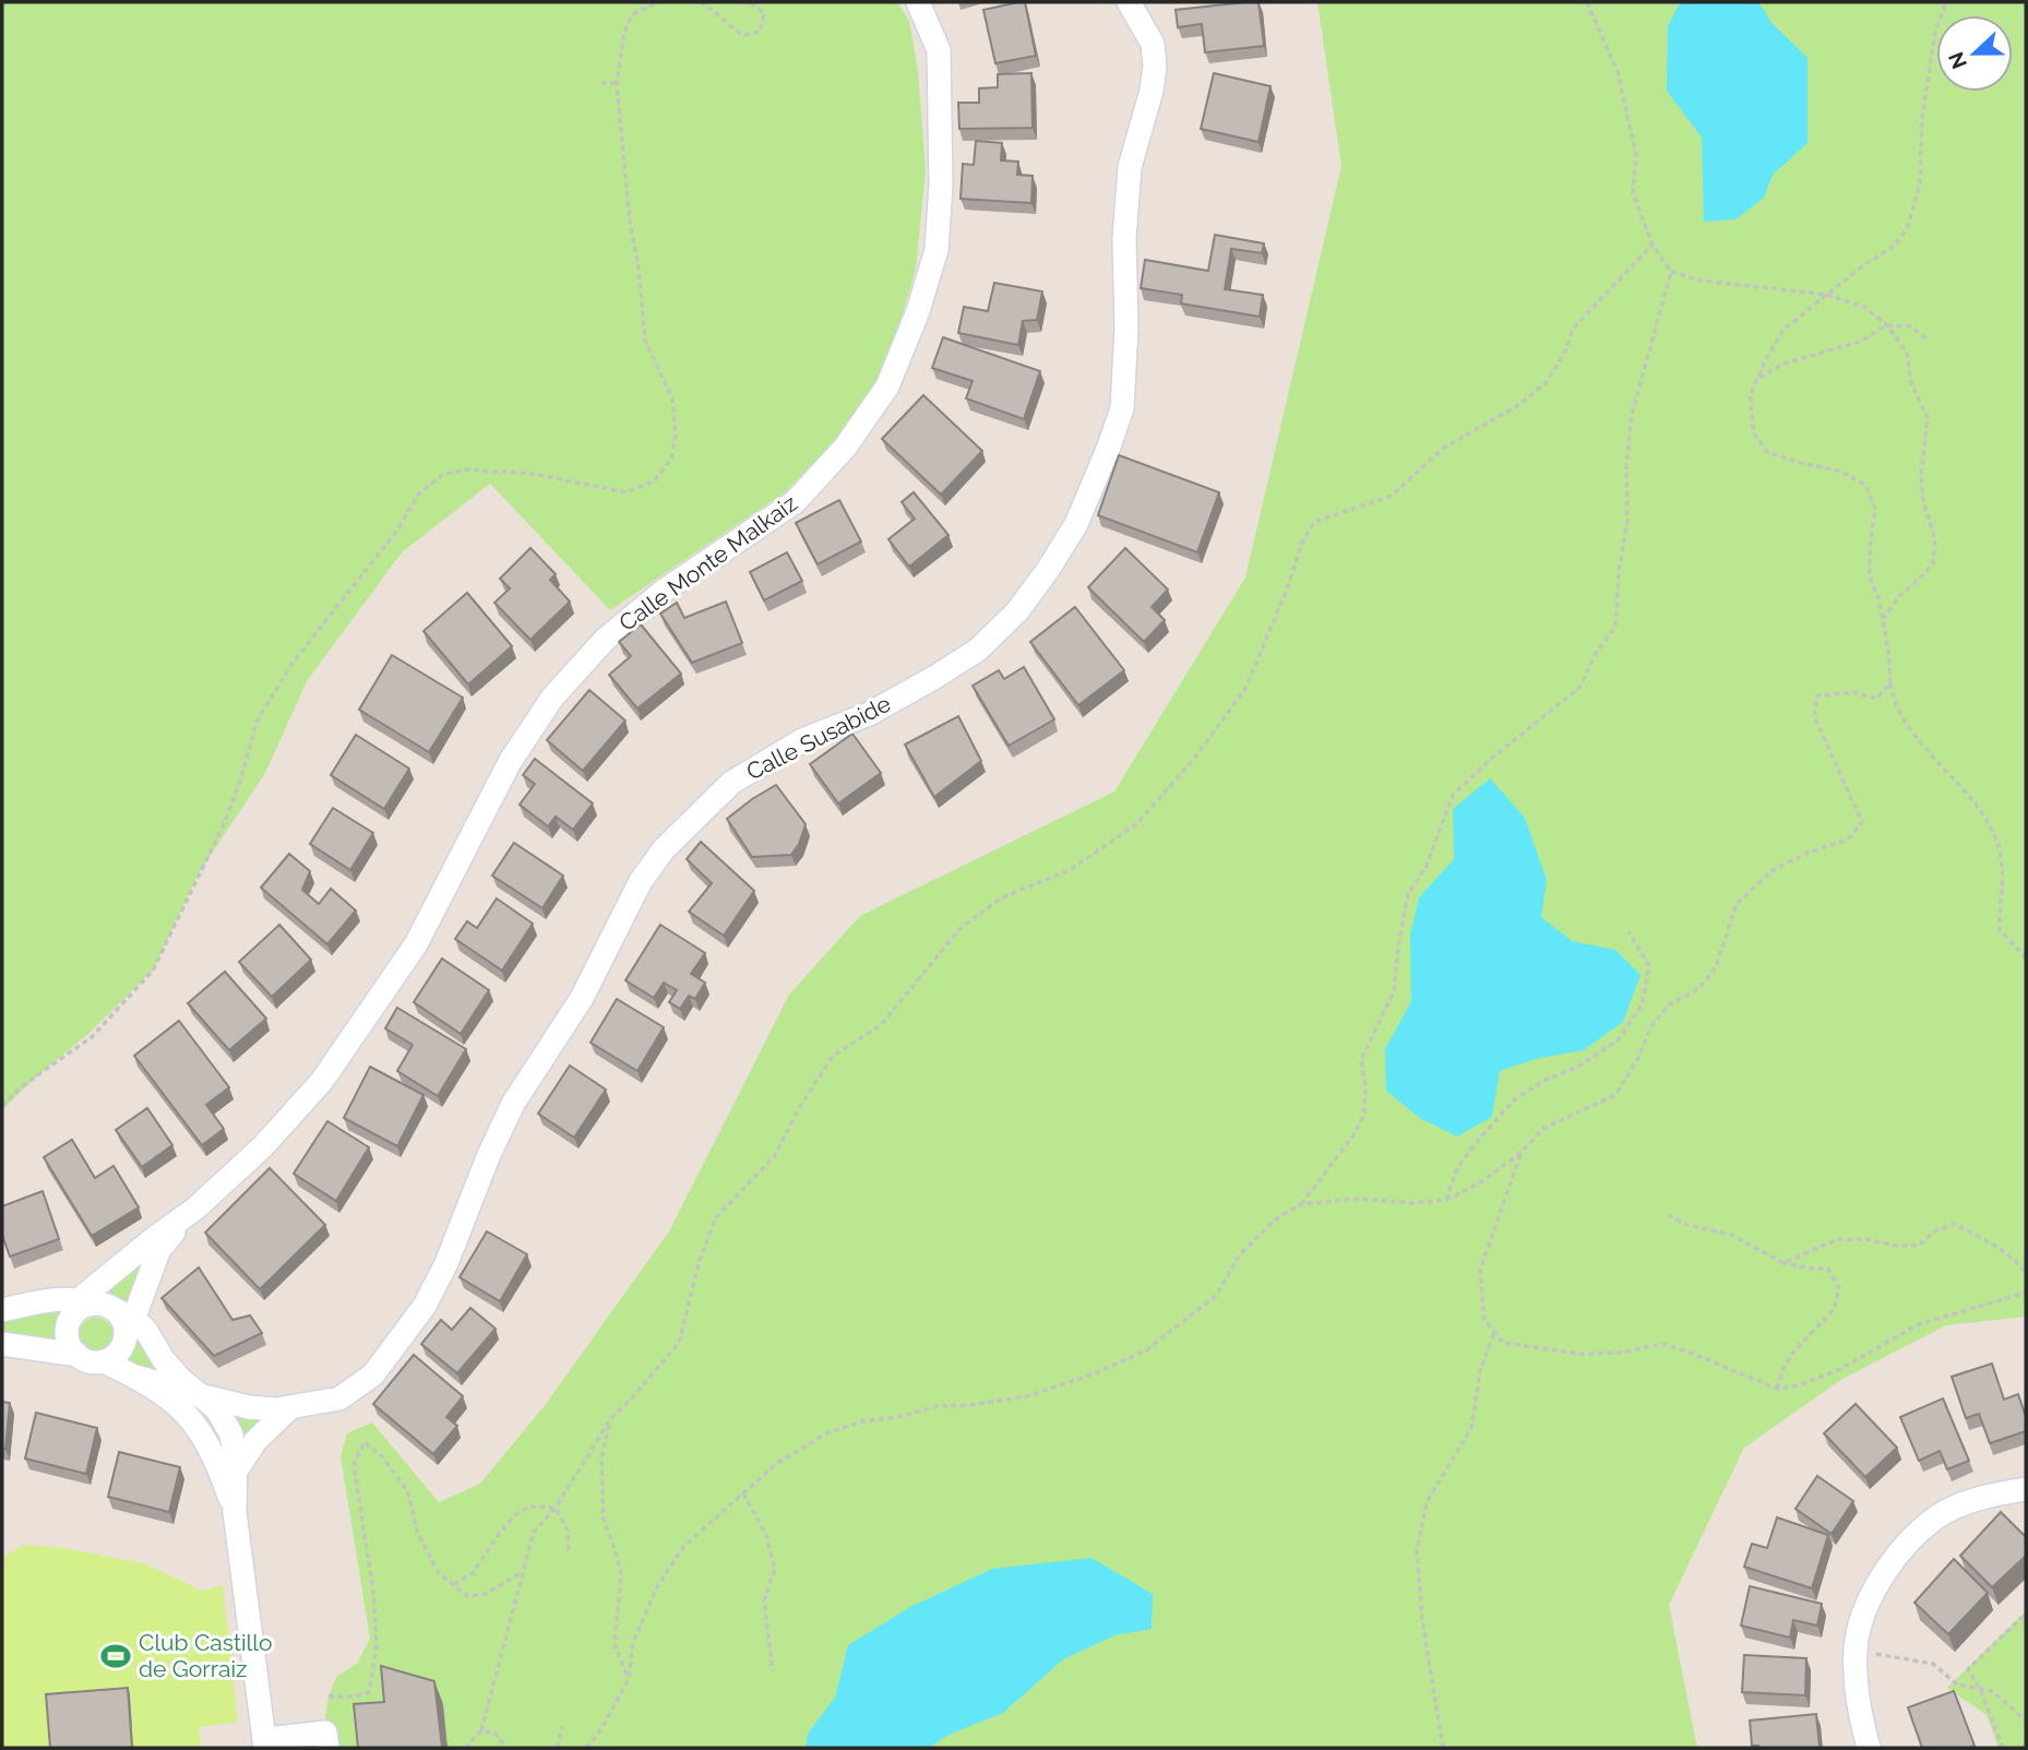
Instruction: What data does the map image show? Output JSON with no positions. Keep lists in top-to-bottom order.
{
  "streets": {
    "street": ["Calle Monte Malkaiz", "Calle Susabide"]
  },
  "places": {
    "sports": ["Club Castillo de Gorraiz"]
  },
  "north": "left"
}
